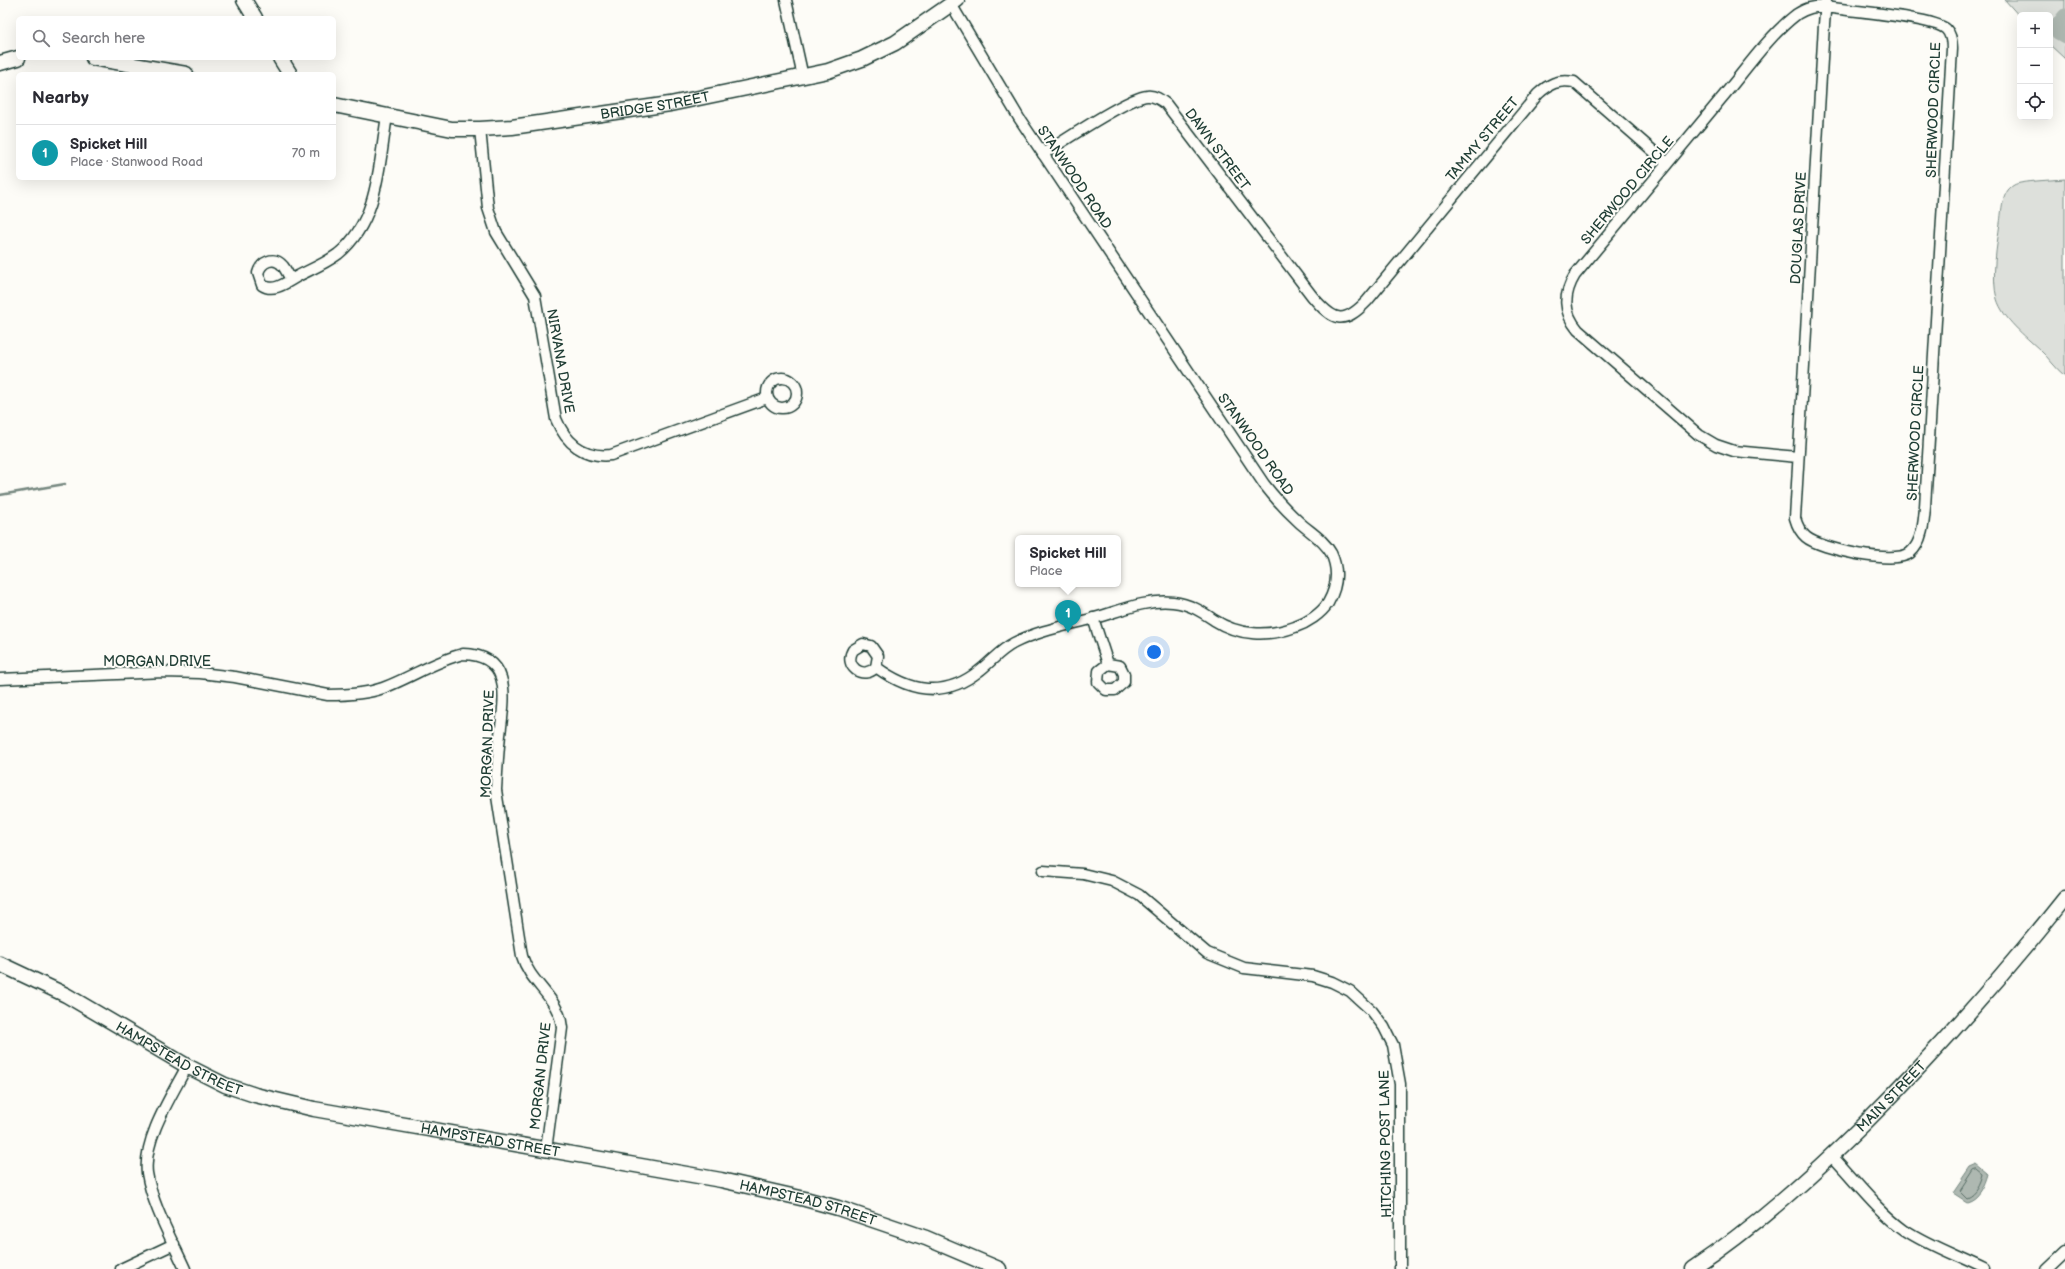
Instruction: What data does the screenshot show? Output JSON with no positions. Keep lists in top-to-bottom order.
{
  "streets": {
    "main road": ["BRIDGE STREET", "HAMPSTEAD STREET", "MAIN STREET"],
    "street": [
      "SHERWOOD CIRCLE",
      "TAMMY STREET",
      "DAWN STREET",
      "STANWOOD ROAD",
      "DOUGLAS DRIVE",
      "NIRVANA DRIVE",
      "MORGAN DRIVE",
      "HITCHING POST LANE"
    ]
  },
  "crossings": [
    ["BRIDGE STREET", "STANWOOD ROAD"],
    ["BRIDGE STREET", "NIRVANA DRIVE"],
    ["SHERWOOD CIRCLE", "TAMMY STREET"],
    ["SHERWOOD CIRCLE", "DOUGLAS DRIVE"],
    ["TAMMY STREET", "DAWN STREET"],
    ["DAWN STREET", "STANWOOD ROAD"],
    ["MORGAN DRIVE", "HAMPSTEAD STREET"]
  ],
  "page": {
    "map_buttons": ["+", "−"],
    "search": "Search here",
    "heading": "Nearby",
    "list": [
      {
        "mark": "1",
        "name": "Spicket Hill",
        "note": "Place · Stanwood Road",
        "value": "70 m"
      }
    ],
    "popup": ["Spicket Hill", "Place"],
    "pins": "1"
  }
}
